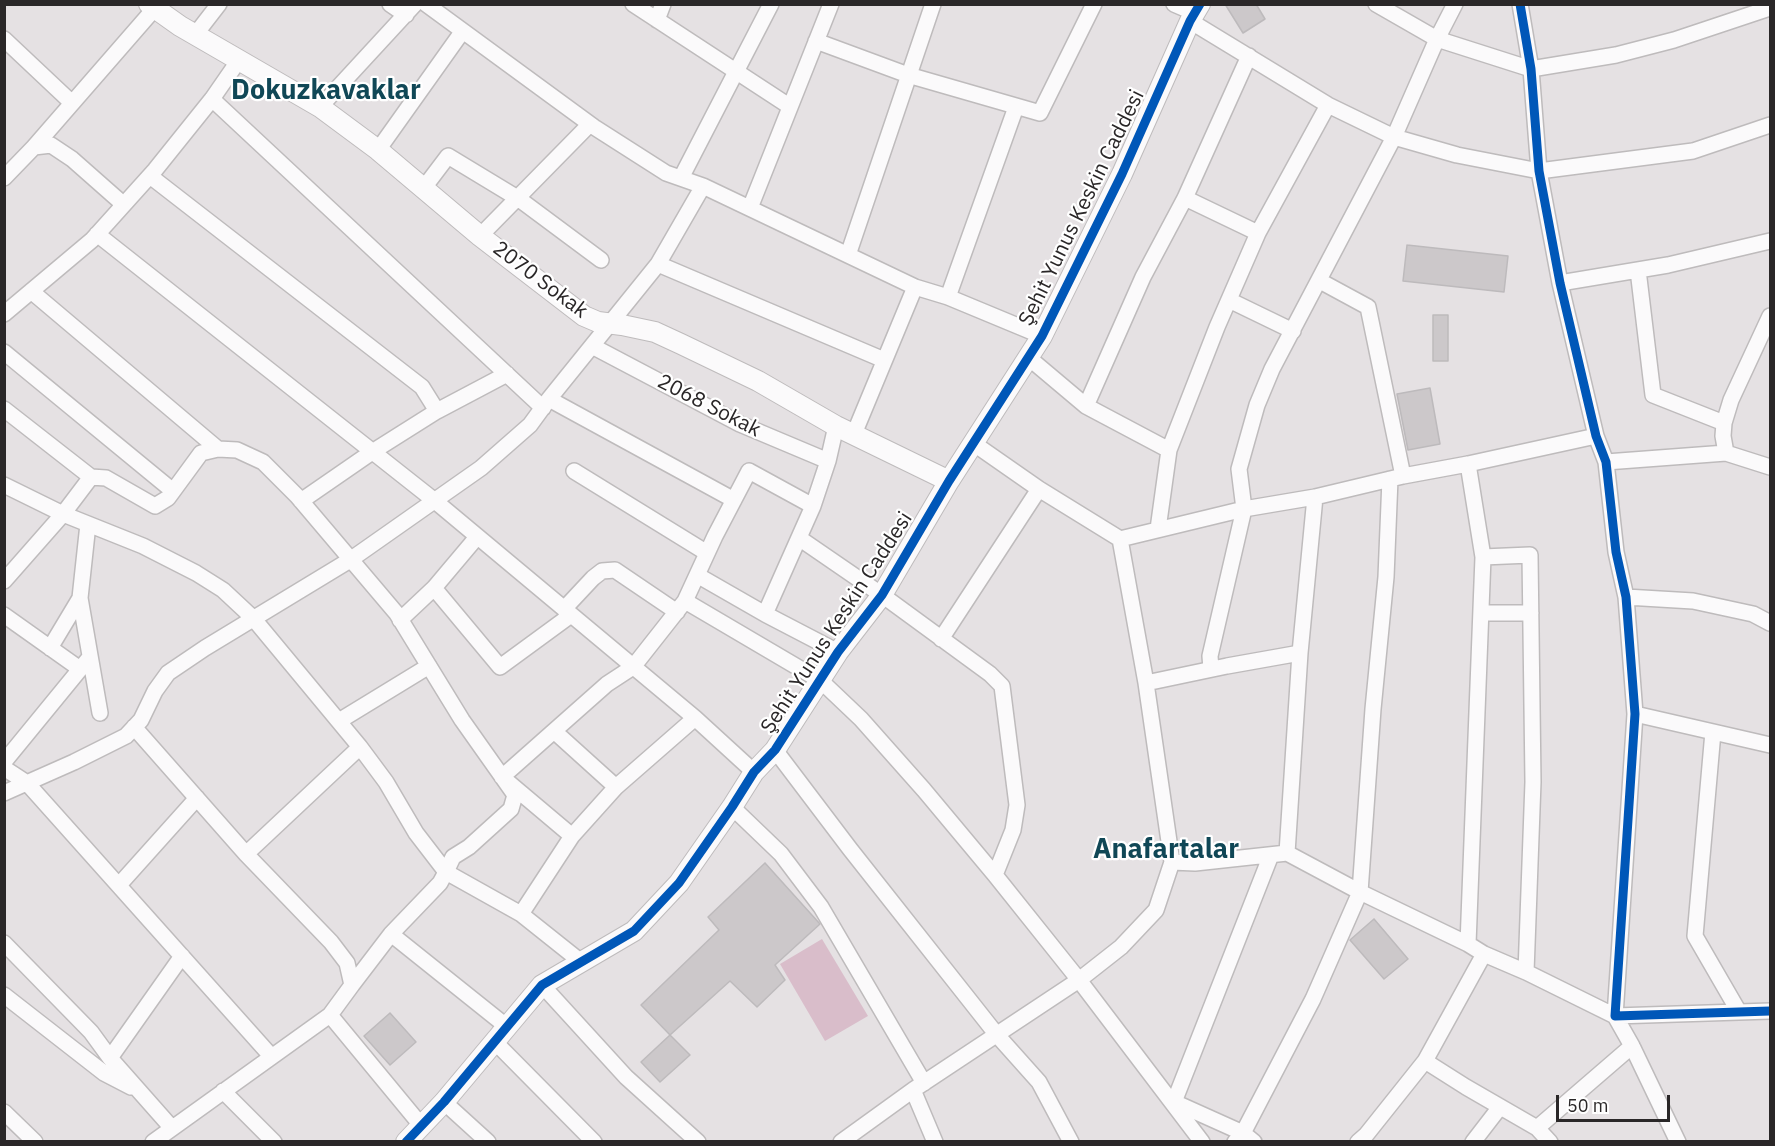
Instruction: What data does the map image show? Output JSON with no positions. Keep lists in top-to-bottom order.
{
  "streets": {
    "street": ["Şehit Yunus Keskin Caddesi", "2070 Sokak", "2068 Sokak"]
  },
  "crossings": [
    ["Şehit Yunus Keskin Caddesi", "2070 Sokak"]
  ],
  "districts": ["Dokuzkavaklar", "Anafartalar"],
  "scale_bar": "50 m"
}
